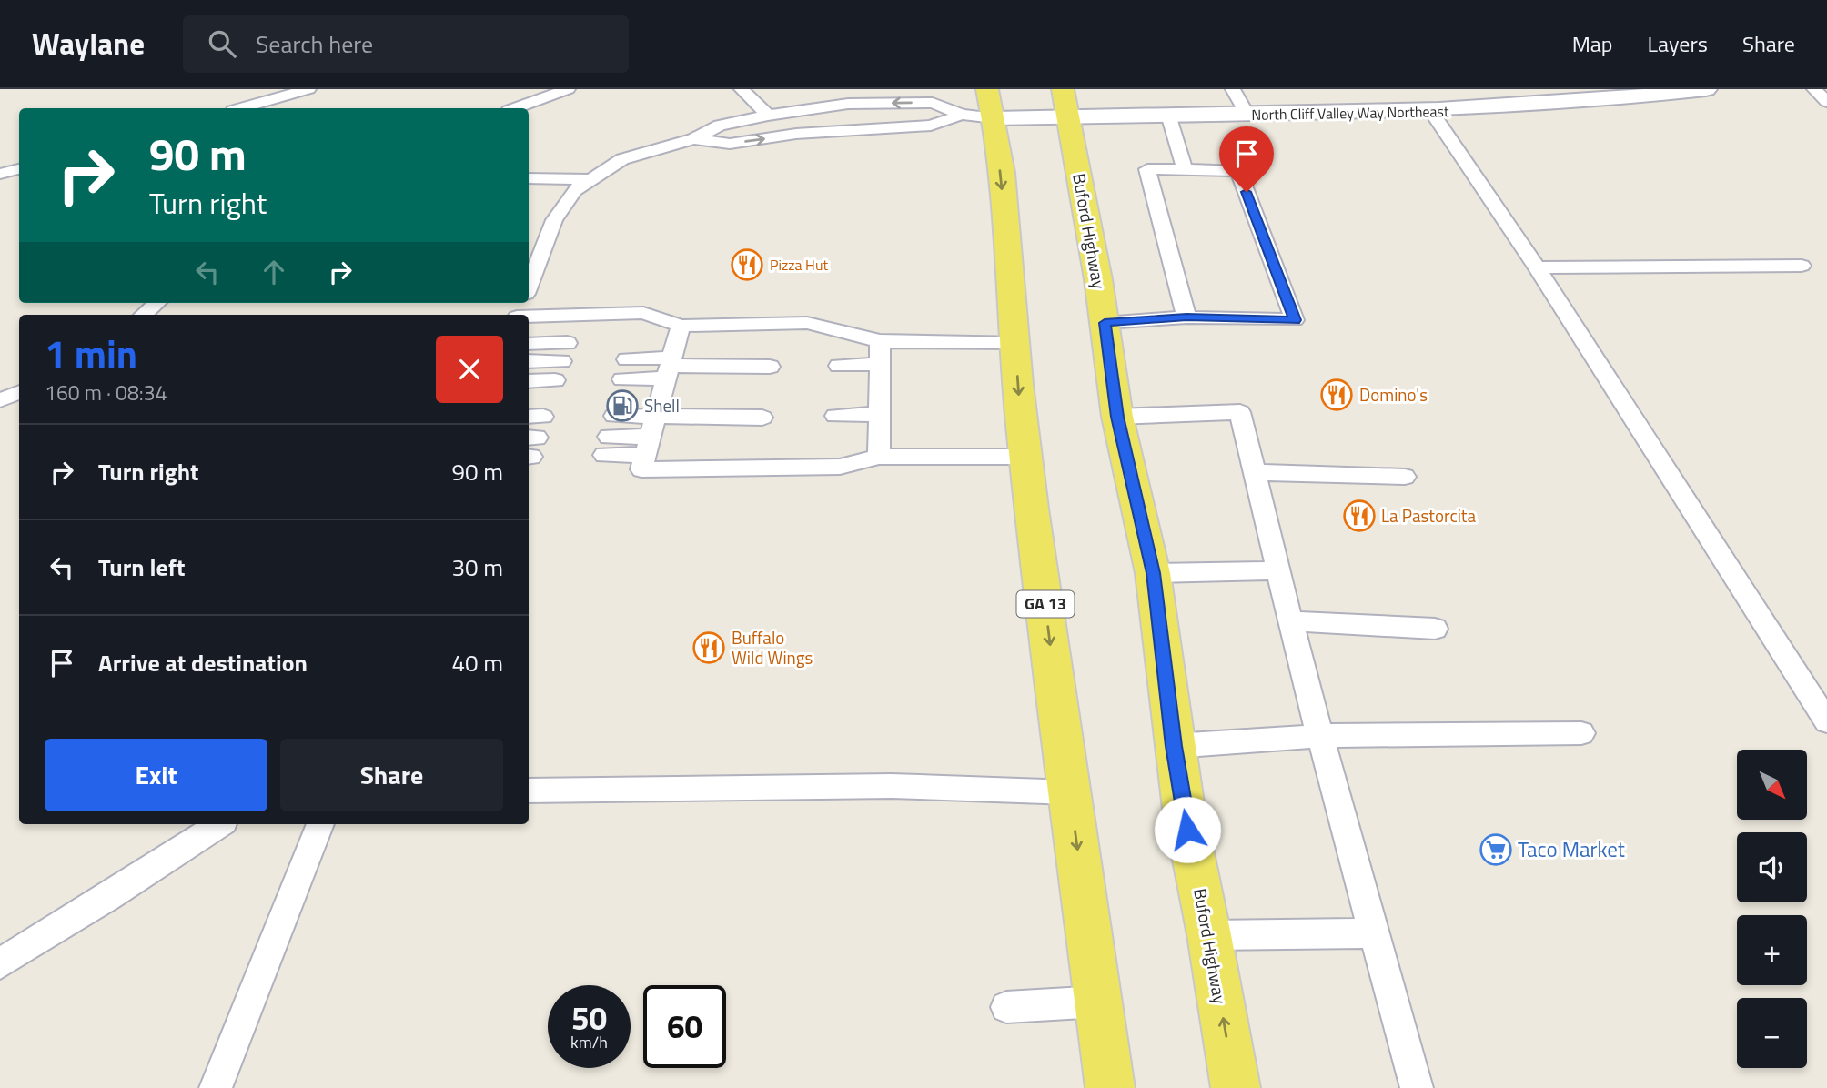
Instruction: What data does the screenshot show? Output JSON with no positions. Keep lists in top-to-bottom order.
{
  "streets": {
    "main road": ["Buford Highway", "GA 13"],
    "street": ["North Cliff Valley Way Northeast"]
  },
  "crossings": [
    ["North Cliff Valley Way Northeast", "Buford Highway"],
    ["North Cliff Valley Way Northeast", "GA 13"]
  ],
  "places": {
    "restaurant": [
      "Pizza Hut",
      "Domino's",
      "La Pastorcita",
      "Buffalo Wild Wings"
    ],
    "fuel station": ["Shell"],
    "supermarket": ["Taco Market"]
  },
  "north": "bottom right",
  "page": {
    "header": "Waylane",
    "search": "Search here",
    "nav": ["Map", "Layers", "Share"],
    "turn": ["90 m", "Turn right"],
    "heading": ["1 min", "160 m · 08:34"],
    "list": [
      {
        "name": "Turn right",
        "value": "90 m"
      },
      {
        "name": "Turn left",
        "value": "30 m"
      },
      {
        "name": "Arrive at destination",
        "value": "40 m"
      }
    ],
    "buttons": ["Exit", "Share"],
    "map_buttons": ["+", "−"],
    "speed": "50 km/h",
    "limit": "60"
  }
}
